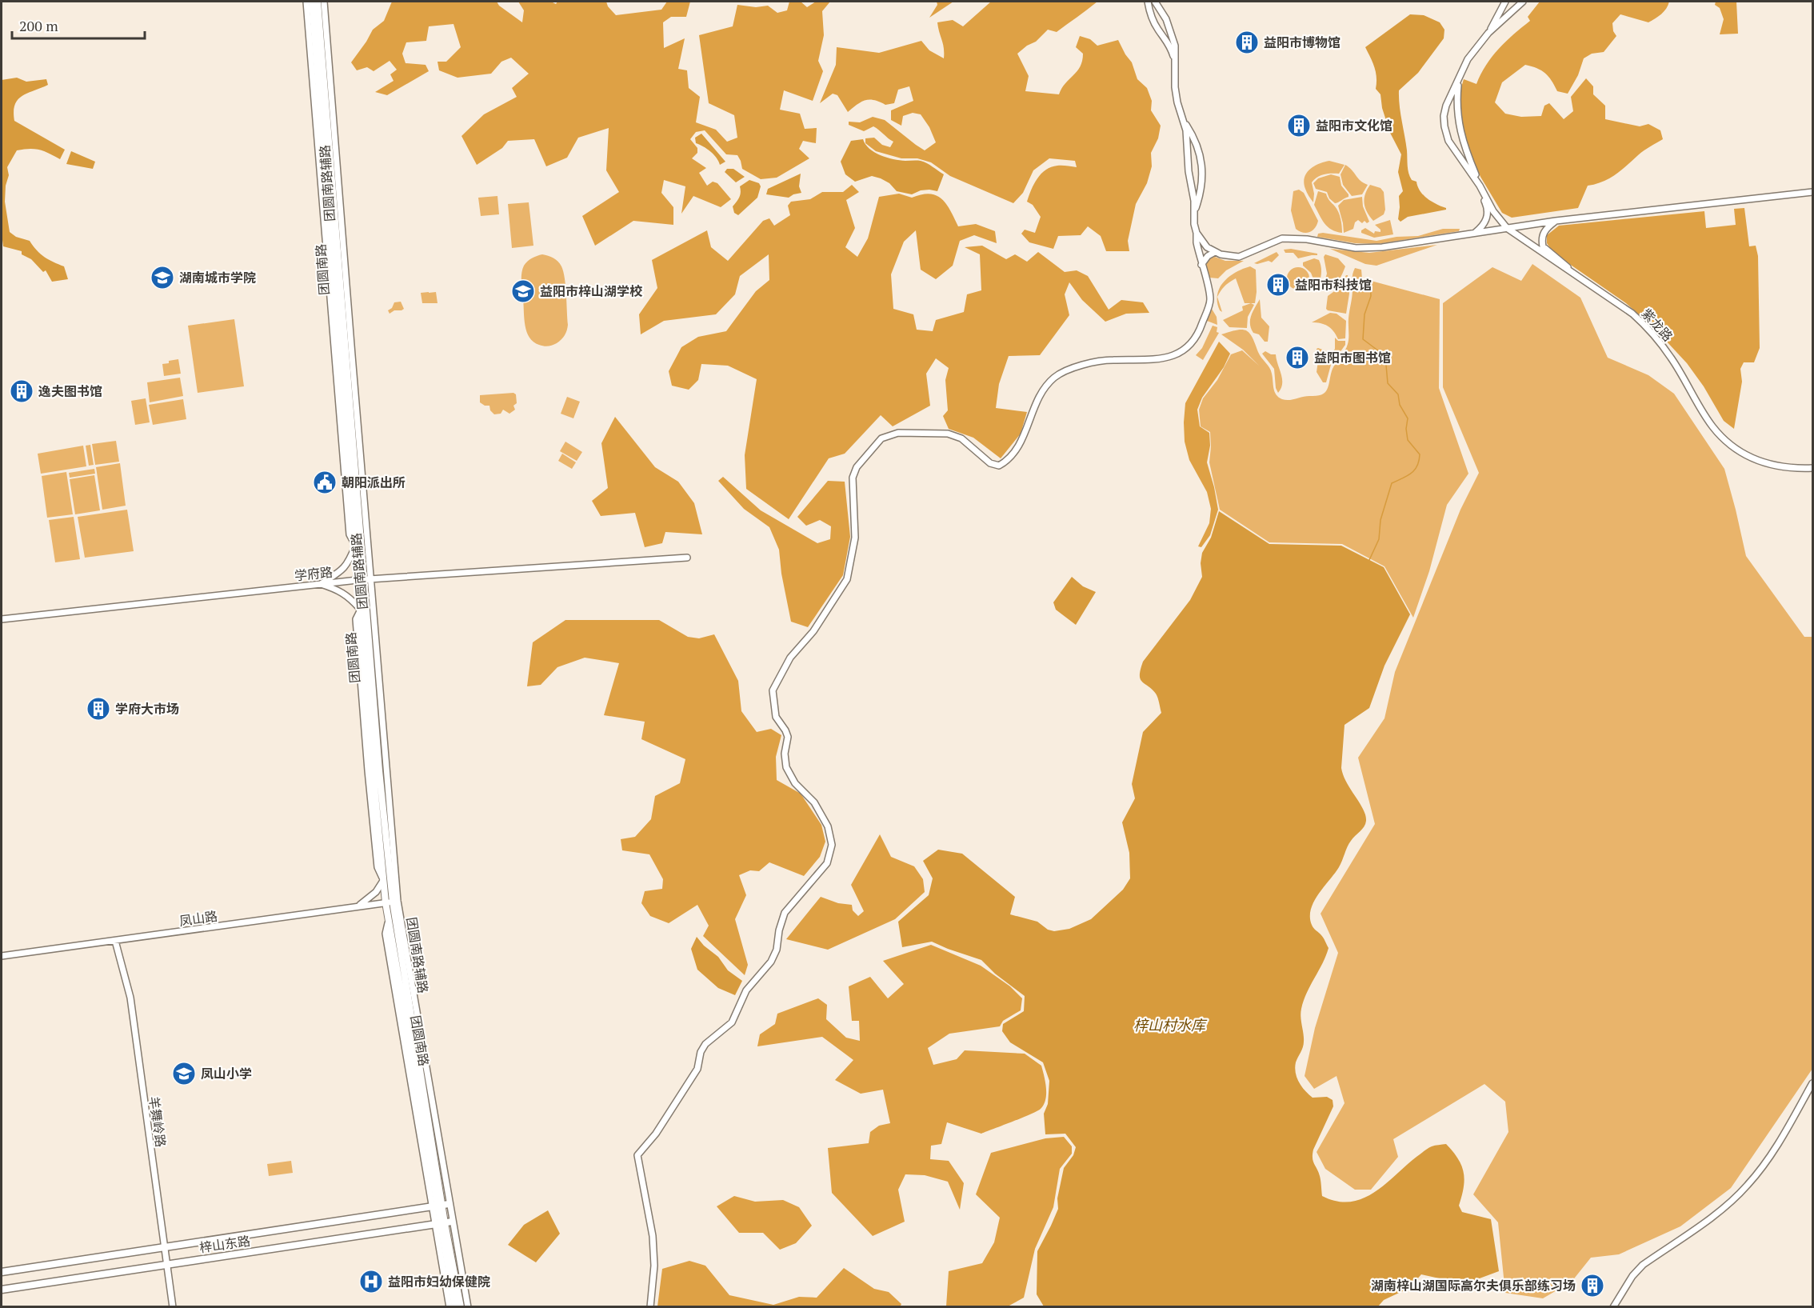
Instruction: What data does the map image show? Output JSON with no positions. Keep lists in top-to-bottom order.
{
  "streets": {
    "highway": ["梓山东路"],
    "main road": ["团圆南路"],
    "street": [
      "团圆南路辅路",
      "紫龙路",
      "学府路",
      "凤山路",
      "羊舞岭路"
    ]
  },
  "crossings": [
    ["团圆南路辅路", "团圆南路"],
    ["团圆南路辅路", "学府路"],
    ["团圆南路", "学府路"],
    ["团圆南路", "凤山路"],
    ["团圆南路", "梓山东路"],
    ["凤山路", "羊舞岭路"],
    ["羊舞岭路", "梓山东路"]
  ],
  "water": ["梓山村水库"],
  "places": {
    "building": [
      "益阳市博物馆",
      "益阳市文化馆",
      "益阳市科技馆",
      "益阳市图书馆",
      "逸夫图书馆",
      "学府大市场",
      "湖南梓山湖国际高尔夫俱乐部练习场"
    ],
    "school or university": ["湖南城市学院", "益阳市梓山湖学校", "凤山小学"],
    "public building": ["朝阳派出所"],
    "hospital": ["益阳市妇幼保健院"]
  },
  "scale_bar": "200 m"
}
